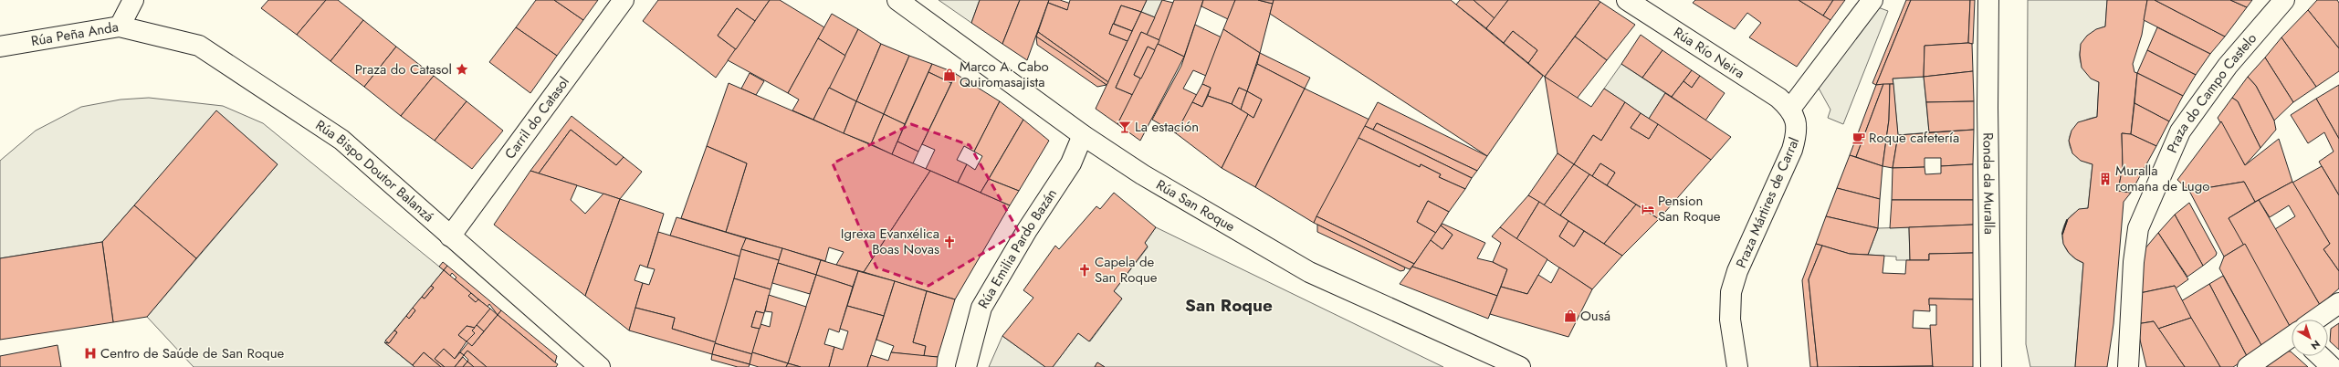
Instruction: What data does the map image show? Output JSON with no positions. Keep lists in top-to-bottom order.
{
  "streets": {
    "street": [
      "Rúa Peña Anda",
      "Rúa Río Neira",
      "Praza do Campo Castelo",
      "Carril do Catasol",
      "Rúa Bispo Doutor Balanzá",
      "Ronda da Muralla",
      "Praza Mártires de Carral",
      "Rúa San Roque",
      "Rúa Emilia Pardo Bazán"
    ]
  },
  "crossings": [
    ["Rúa Peña Anda", "Rúa Bispo Doutor Balanzá"],
    ["Rúa Río Neira", "Praza Mártires de Carral"],
    ["Carril do Catasol", "Rúa Bispo Doutor Balanzá"],
    ["Rúa San Roque", "Rúa Emilia Pardo Bazán"]
  ],
  "districts": ["San Roque"],
  "places": {
    "place": ["Praza do Catasol"],
    "shop": ["Marco A. Cabo Quiromasajista", "Ousá"],
    "bar": ["La estación"],
    "cafe": ["Roque cafetería"],
    "building": ["Muralla romana de Lugo"],
    "hotel": ["Pension San Roque"],
    "church": ["Igrexa Evanxélica Boas Novas", "Capela de San Roque"],
    "hospital": ["Centro de Saúde de San Roque"]
  },
  "north": "bottom right"
}
